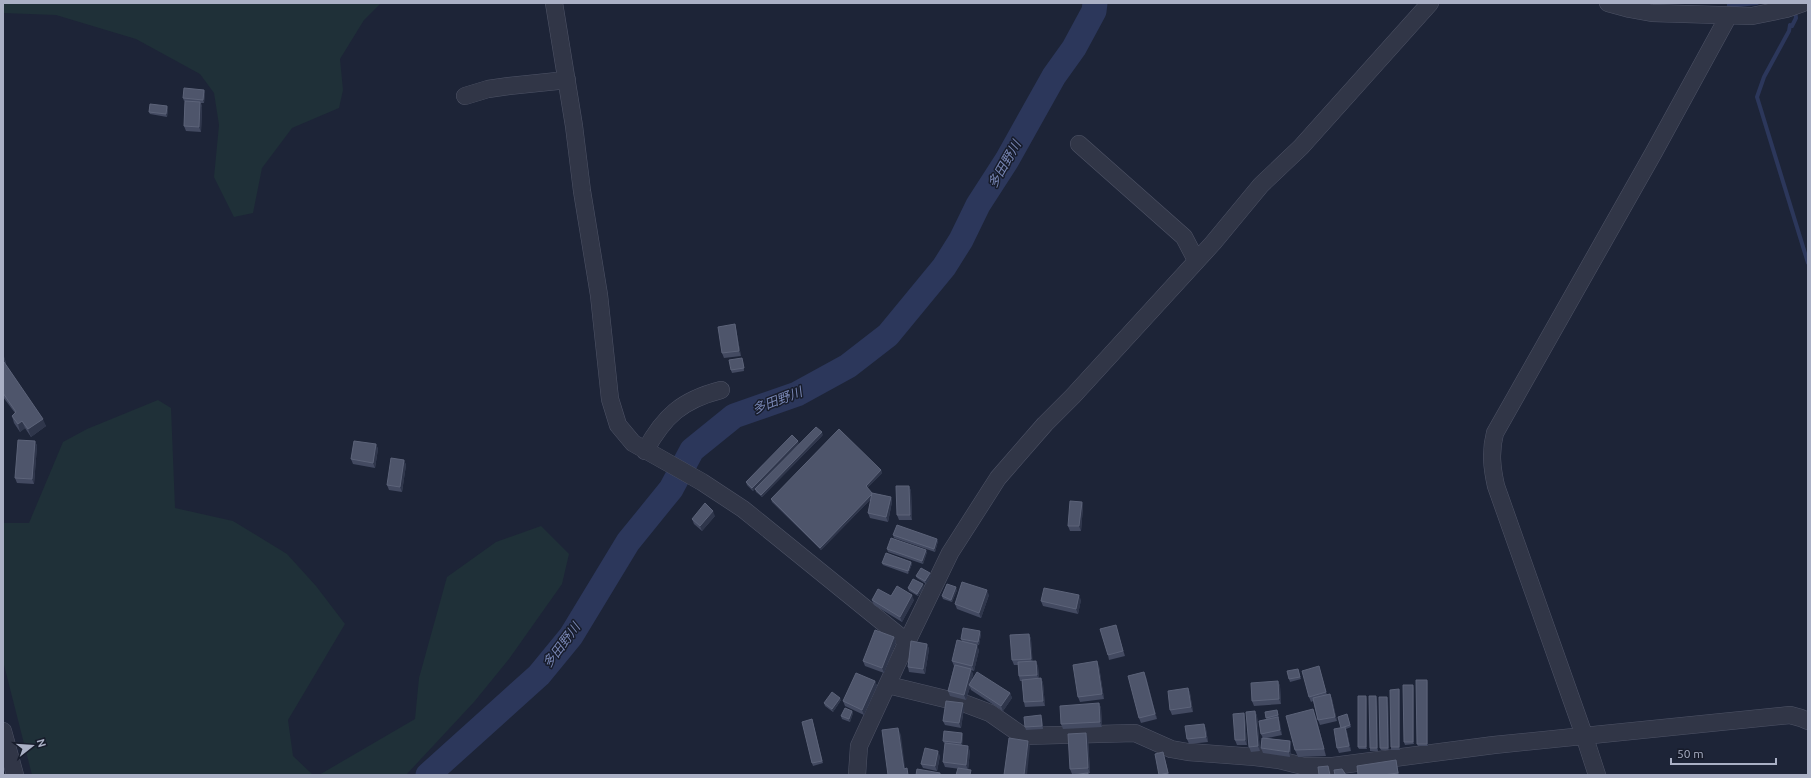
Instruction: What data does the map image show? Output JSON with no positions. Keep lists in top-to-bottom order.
{
  "water": ["多田野川"],
  "scale_bar": "50 m",
  "north": "right"
}
